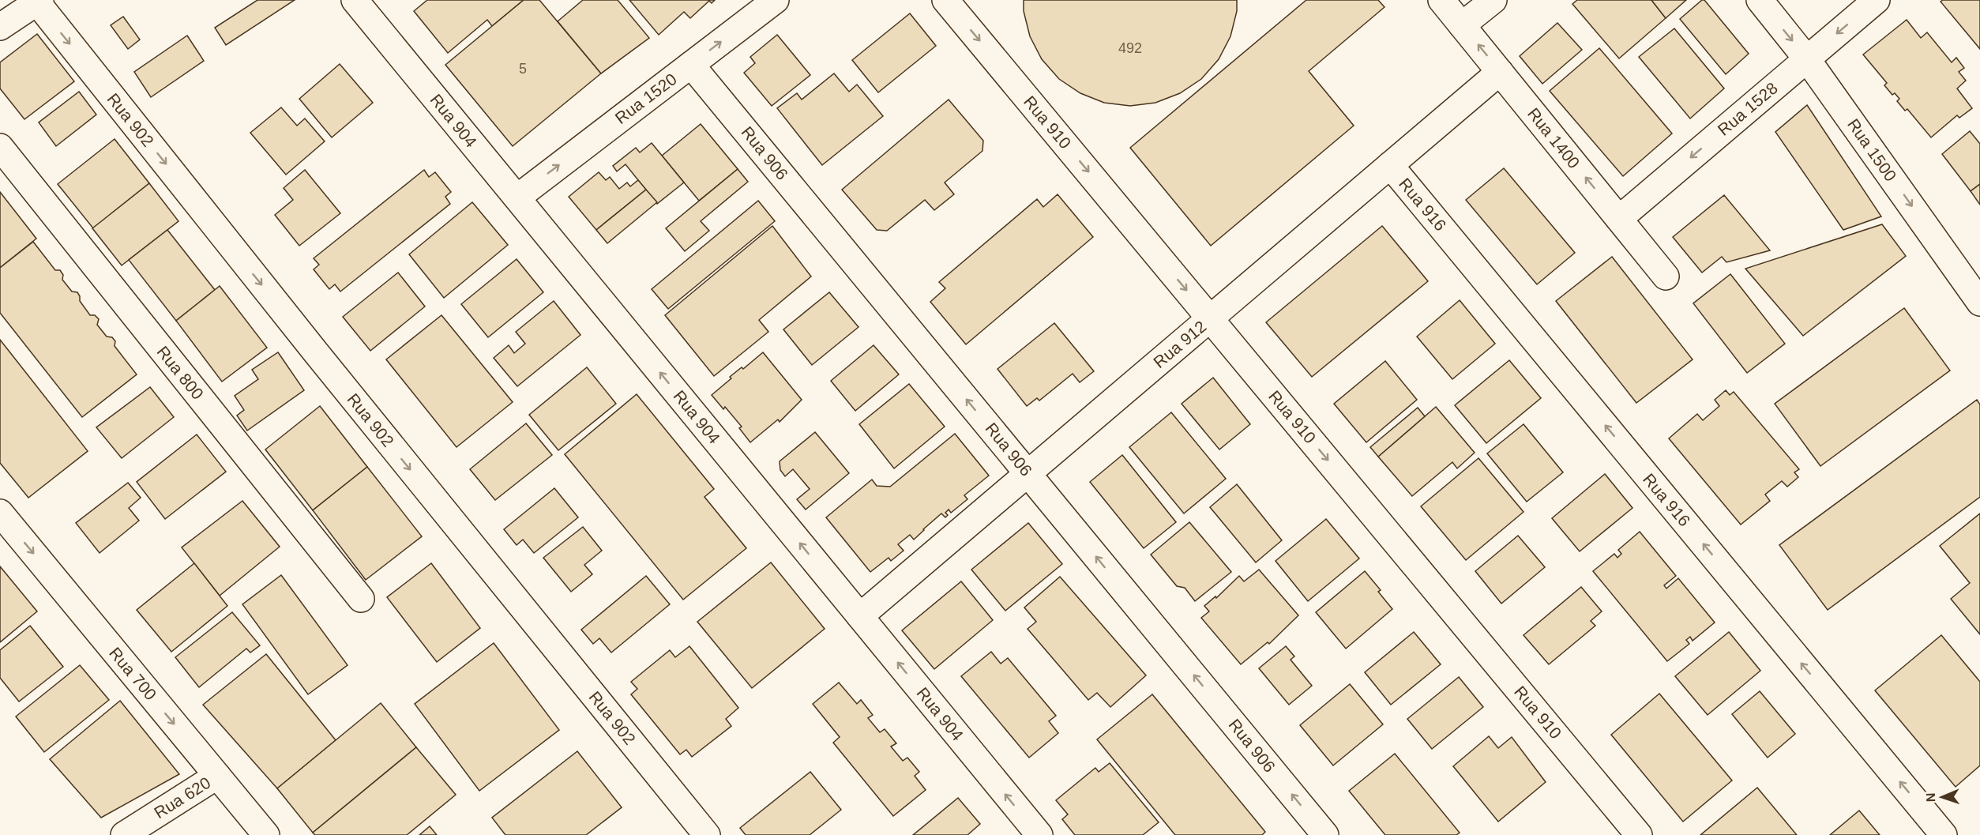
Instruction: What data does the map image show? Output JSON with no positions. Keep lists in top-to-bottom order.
{
  "streets": {
    "street": [
      "Rua 1520",
      "Rua 1528",
      "Rua 902",
      "Rua 904",
      "Rua 910",
      "Rua 1400",
      "Rua 1500",
      "Rua 906",
      "Rua 916",
      "Rua 912",
      "Rua 800",
      "Rua 700",
      "Rua 620"
    ]
  },
  "crossings": [
    ["Rua 1520", "Rua 904"],
    ["Rua 1520", "Rua 906"],
    ["Rua 1528", "Rua 1400"],
    ["Rua 1528", "Rua 1500"],
    ["Rua 904", "Rua 912"],
    ["Rua 910", "Rua 912"],
    ["Rua 1400", "Rua 912"],
    ["Rua 906", "Rua 912"],
    ["Rua 916", "Rua 912"],
    ["Rua 700", "Rua 620"]
  ],
  "one_way": [
    "Rua 1520",
    "Rua 1528",
    "Rua 902",
    "Rua 904",
    "Rua 910",
    "Rua 1400",
    "Rua 1500",
    "Rua 906",
    "Rua 916",
    "Rua 700"
  ],
  "house_numbers": ["492", "5"],
  "north": "left"
}
